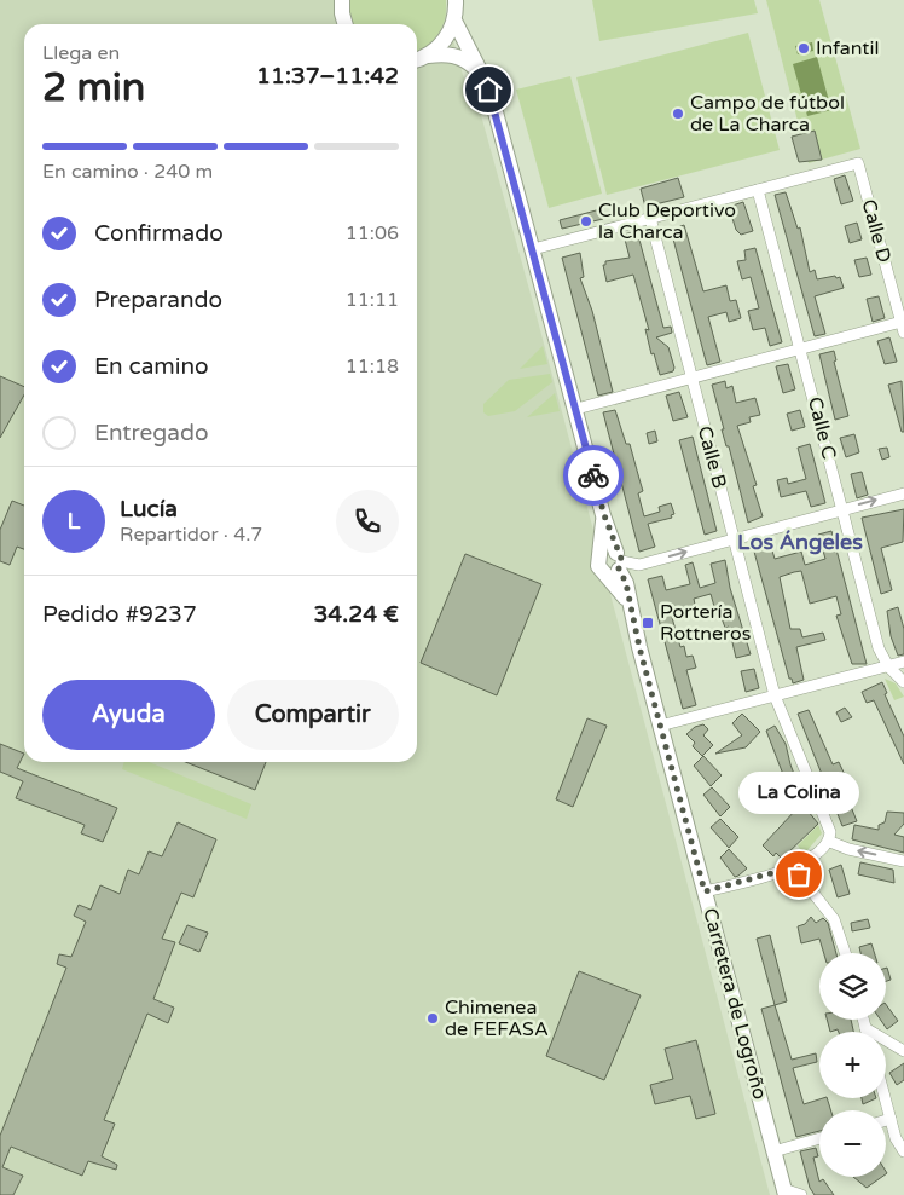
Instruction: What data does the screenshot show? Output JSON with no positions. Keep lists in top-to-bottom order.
{
  "streets": {
    "main road": ["Carretera de Logroño"],
    "street": ["Calle D", "Calle C", "Calle B"]
  },
  "crossings": [
    ["Calle D", "Calle C"]
  ],
  "districts": ["Los Ángeles"],
  "places": {
    "other": [
      "Infantil",
      "Campo de fútbol de La Charca",
      "Club Deportivo la Charca",
      "La Colina",
      "Chimenea de FEFASA"
    ],
    "transit": ["Portería Rottneros"]
  },
  "page": {
    "heading": ["2 min", "Llega en", "11:37–11:42"],
    "panel": [
      "Lucía",
      "Repartidor · 4.7",
      "Pedido #9237",
      "34.24 €"
    ],
    "bar": "En camino · 240 m",
    "list": [
      ["Confirmado", "11:06"],
      ["Preparando", "11:11"],
      ["En camino", "11:18"],
      "Entregado"
    ],
    "round": "L",
    "buttons": ["Ayuda", "Compartir"],
    "bubble": "La Colina",
    "map_buttons": ["+", "−"]
  }
}
